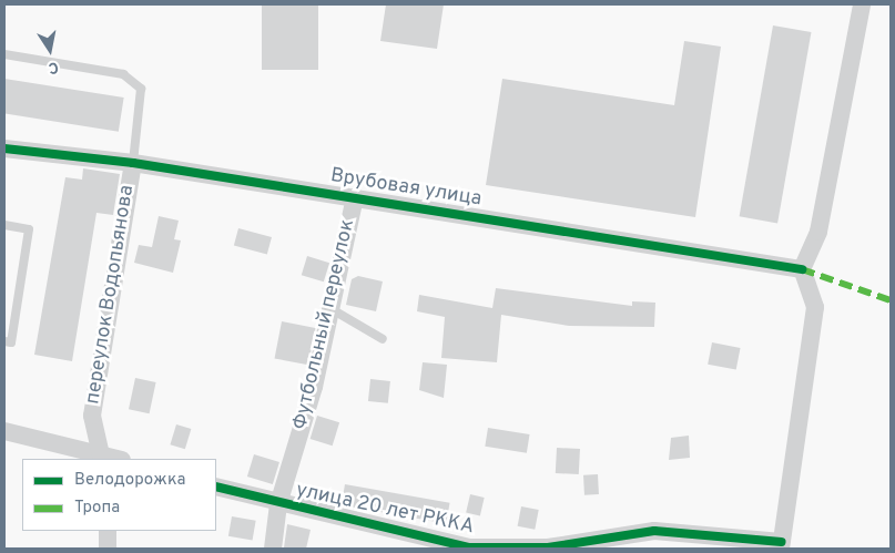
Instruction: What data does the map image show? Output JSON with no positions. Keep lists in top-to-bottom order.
{
  "streets": {
    "street": [
      "Врубовая улица",
      "переулок Водопьянова",
      "Футбольный переулок",
      "улица 20 лет РККА"
    ]
  },
  "crossings": [
    ["Врубовая улица", "переулок Водопьянова"],
    ["Врубовая улица", "Футбольный переулок"],
    ["Футбольный переулок", "улица 20 лет РККА"]
  ],
  "legend": ["Велодорожка", "Тропа"],
  "north": "bottom"
}
